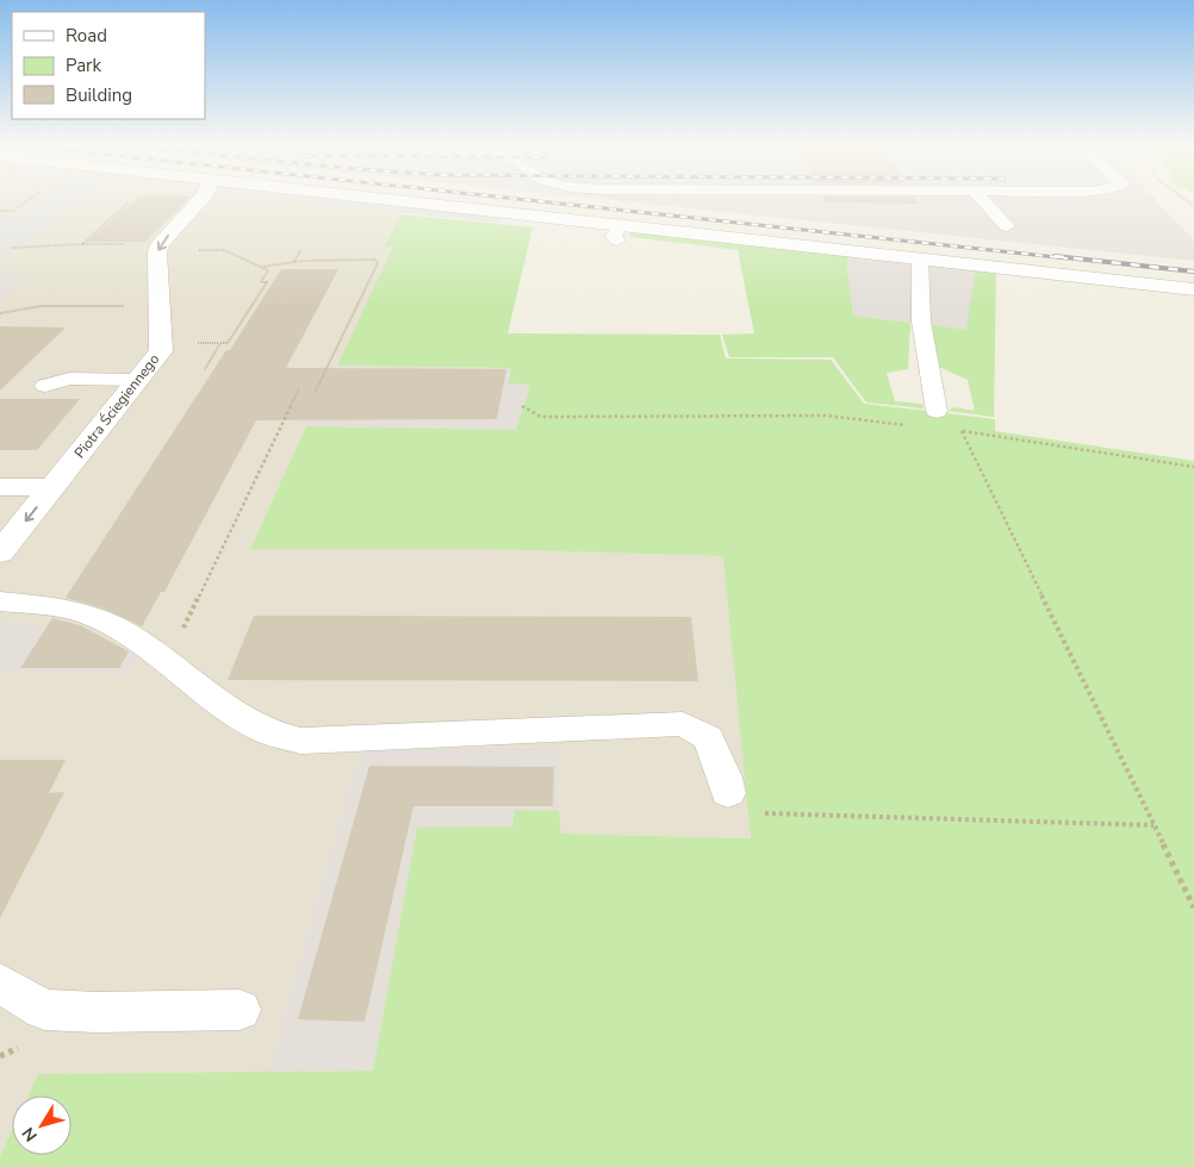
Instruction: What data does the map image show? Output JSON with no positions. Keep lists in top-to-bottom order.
{
  "streets": {
    "street": ["Piotra Ściegiennego"]
  },
  "one_way": ["Piotra Ściegiennego"],
  "legend": ["Road", "Park", "Building"],
  "north": "bottom left"
}
